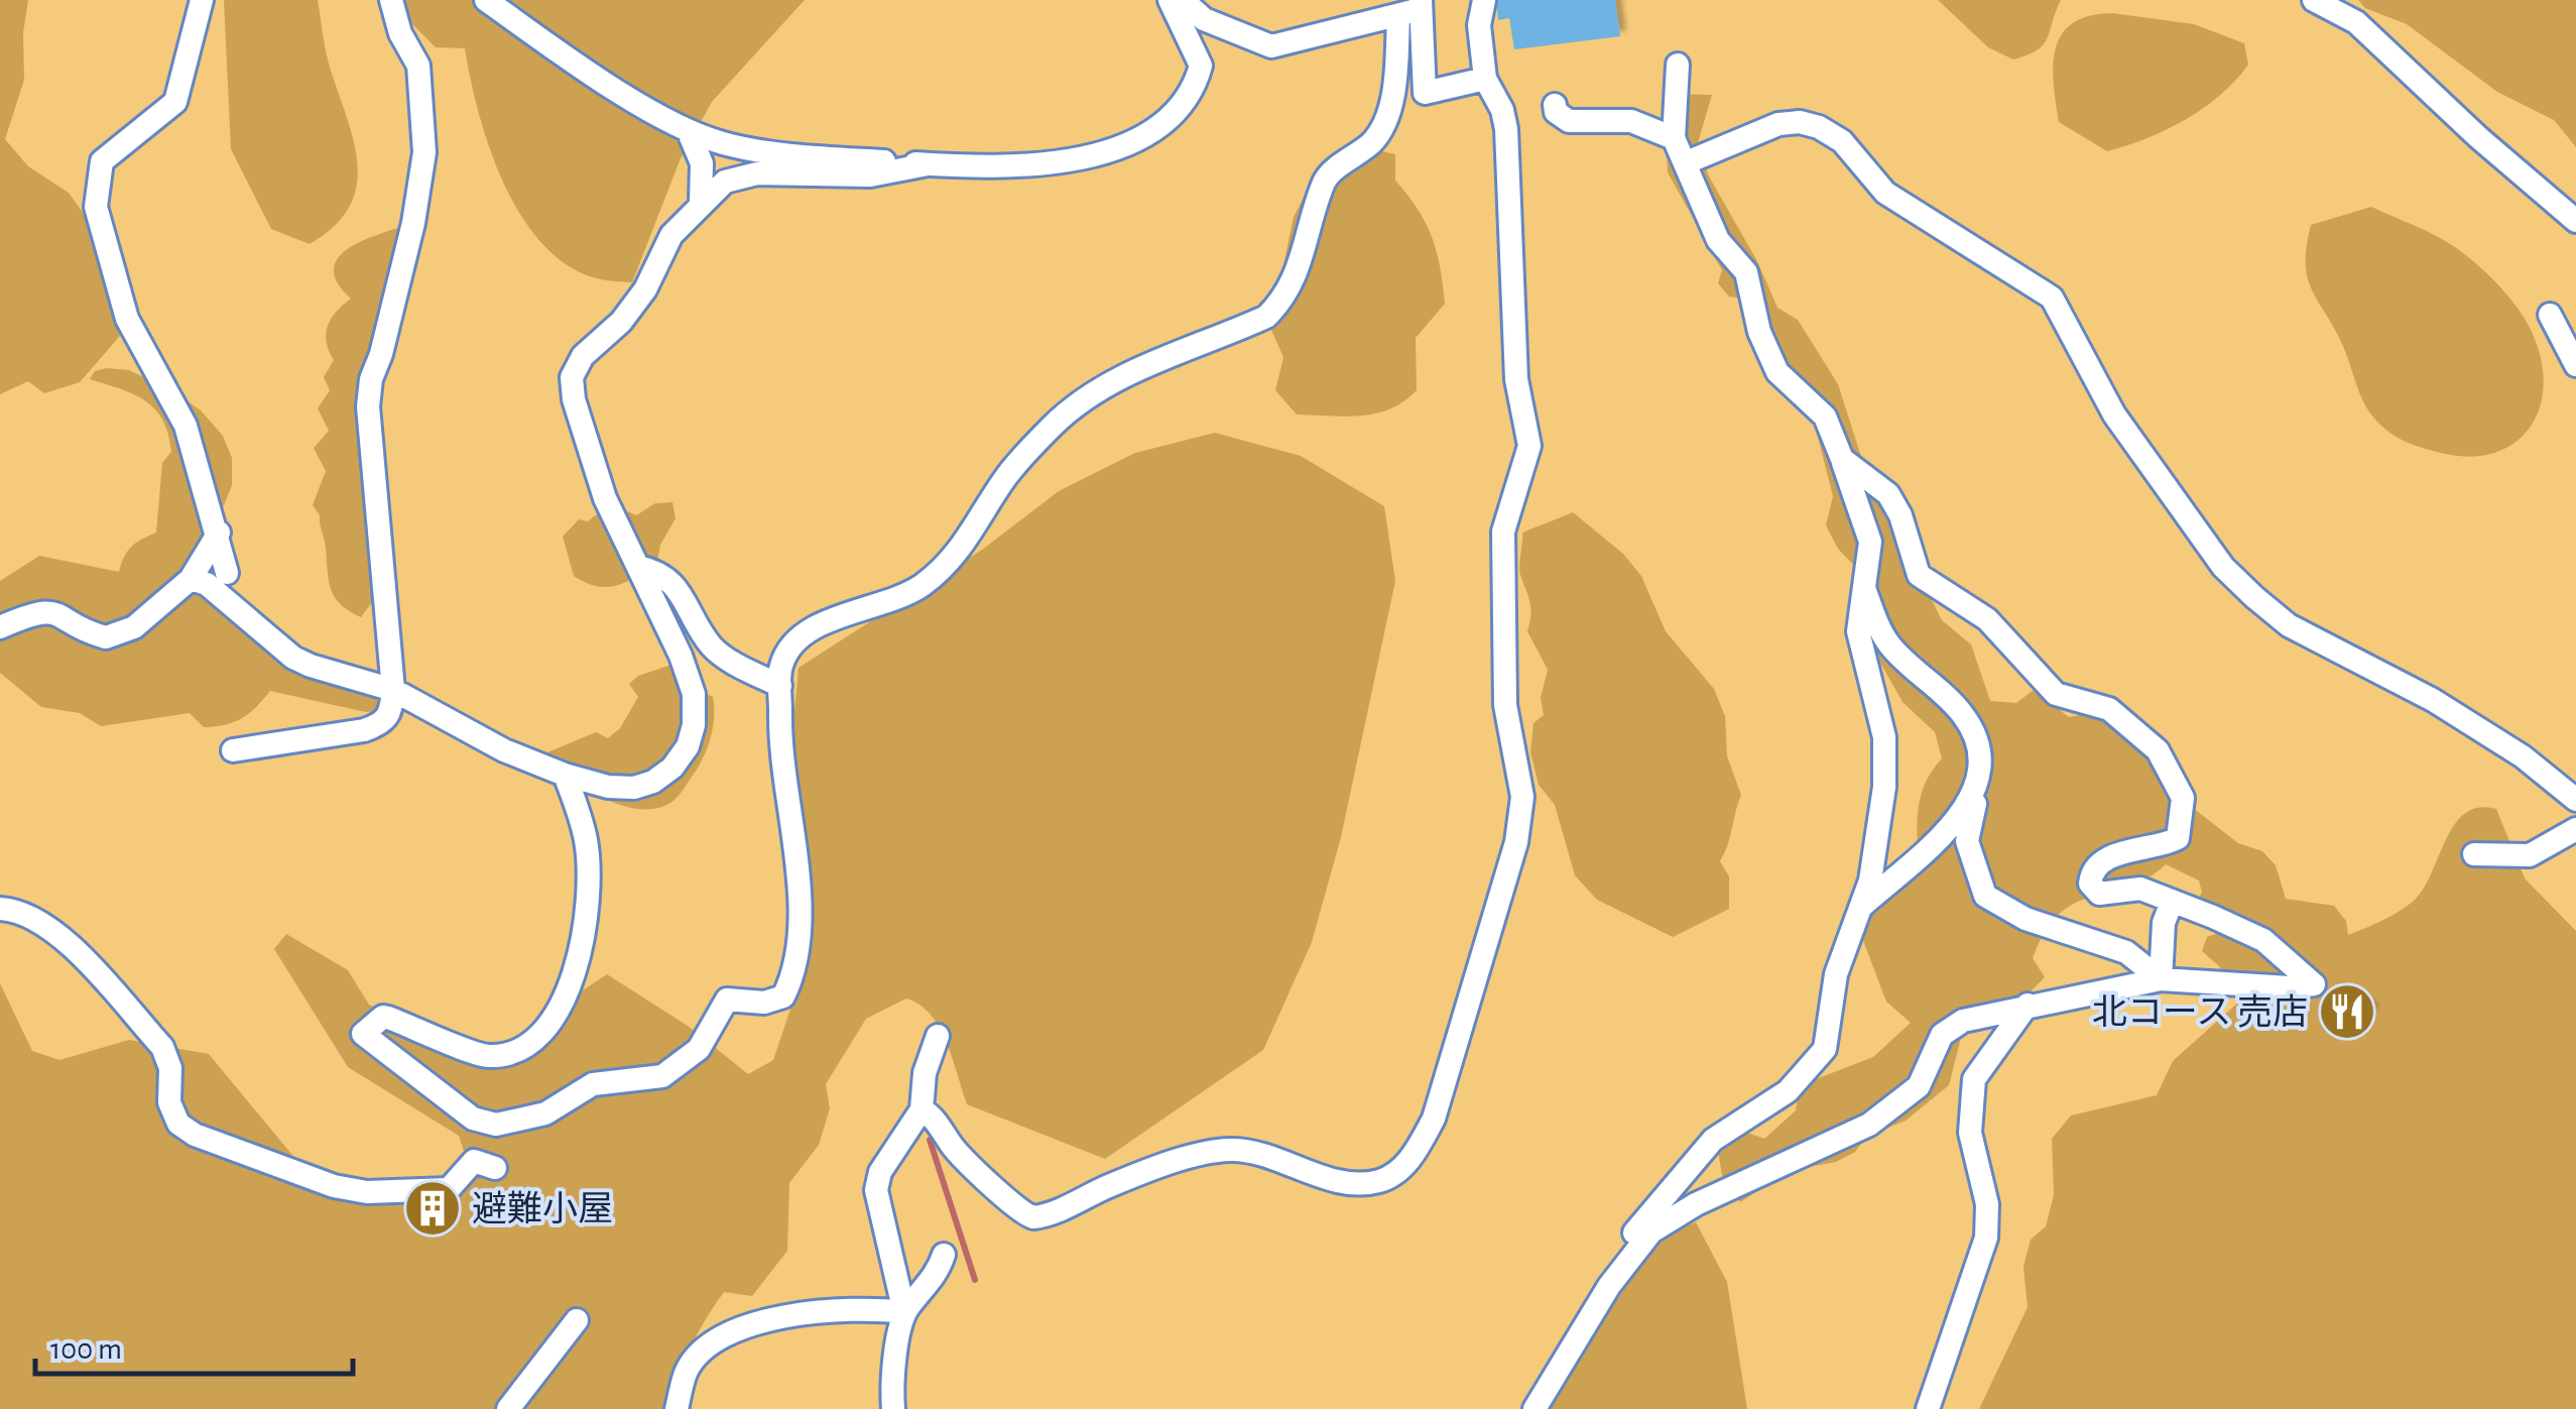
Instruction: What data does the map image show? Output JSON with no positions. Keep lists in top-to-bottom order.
{
  "places": {
    "restaurant": ["北コース 売店"],
    "building": ["避難小屋"]
  },
  "scale_bar": "100 m"
}
